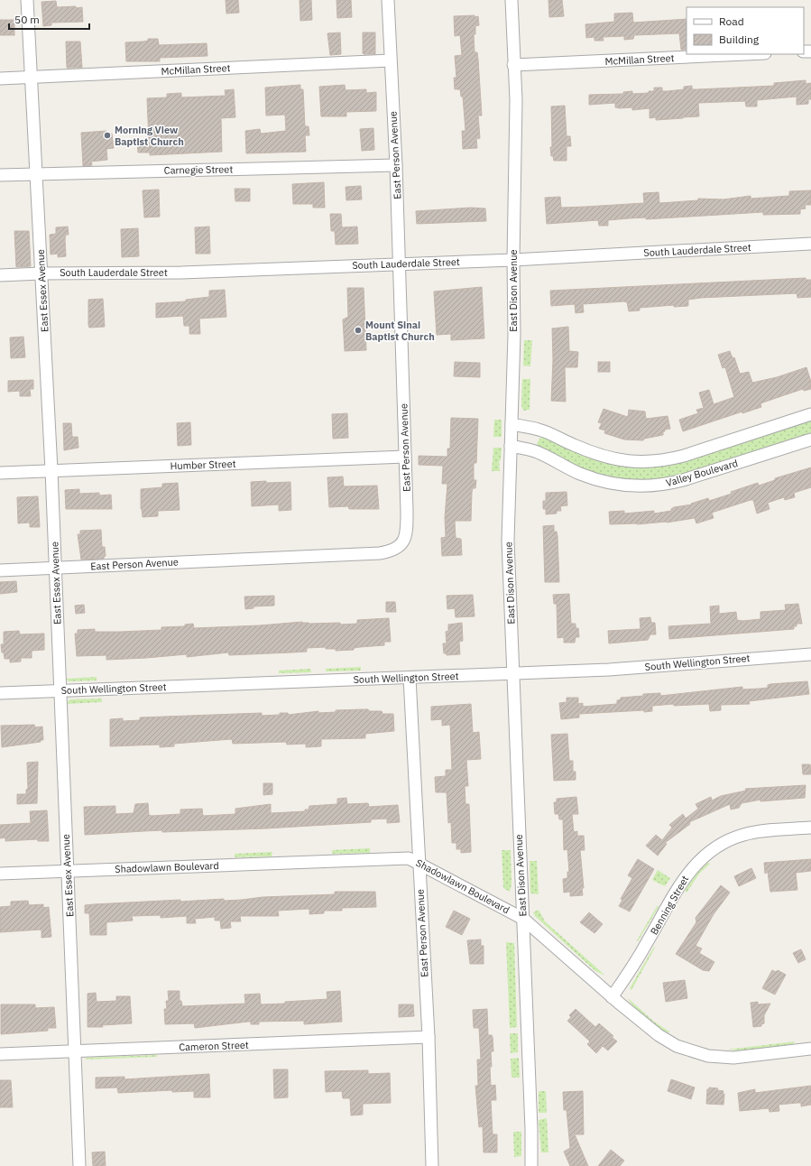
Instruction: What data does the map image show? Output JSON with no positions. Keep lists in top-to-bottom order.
{
  "streets": {
    "street": [
      "McMillan Street",
      "East Person Avenue",
      "Carnegie Street",
      "South Lauderdale Street",
      "East Essex Avenue",
      "East Dison Avenue",
      "Humber Street",
      "Valley Boulevard",
      "South Wellington Street",
      "Shadowlawn Boulevard",
      "Benning Street",
      "Cameron Street"
    ]
  },
  "crossings": [
    ["McMillan Street", "East Person Avenue"],
    ["McMillan Street", "East Essex Avenue"],
    ["McMillan Street", "East Dison Avenue"],
    ["East Person Avenue", "Carnegie Street"],
    ["East Person Avenue", "South Lauderdale Street"],
    ["East Person Avenue", "East Essex Avenue"],
    ["East Person Avenue", "Humber Street"],
    ["East Person Avenue", "South Wellington Street"],
    ["East Person Avenue", "Shadowlawn Boulevard"],
    ["East Person Avenue", "Cameron Street"],
    ["Carnegie Street", "East Essex Avenue"],
    ["South Lauderdale Street", "East Essex Avenue"],
    ["South Lauderdale Street", "East Dison Avenue"],
    ["East Essex Avenue", "Humber Street"],
    ["East Essex Avenue", "South Wellington Street"],
    ["East Essex Avenue", "Shadowlawn Boulevard"],
    ["East Essex Avenue", "Cameron Street"],
    ["East Dison Avenue", "Valley Boulevard"],
    ["East Dison Avenue", "South Wellington Street"],
    ["East Dison Avenue", "Shadowlawn Boulevard"],
    ["Shadowlawn Boulevard", "Benning Street"]
  ],
  "places": ["Morning View Baptist Church", "Mount Sinai Baptist Church"],
  "legend": ["Road", "Building"],
  "scale_bar": "50 m"
}
